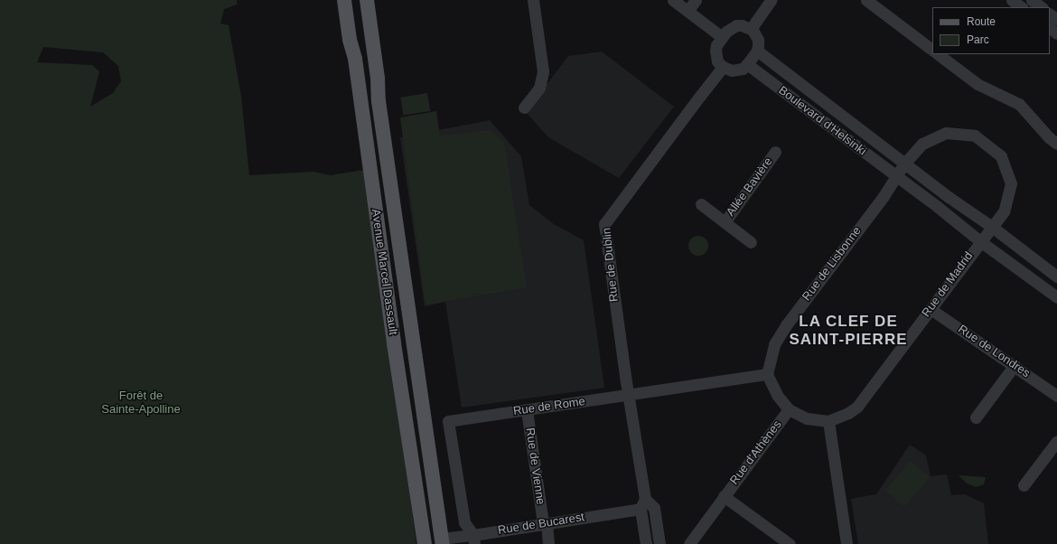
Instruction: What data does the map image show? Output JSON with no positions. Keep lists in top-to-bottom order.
{
  "streets": {
    "main road": ["Avenue Marcel Dassault"],
    "street": [
      "Boulevard d'Helsinki",
      "Allée Bavière",
      "Rue de Lisbonne",
      "Rue de Dublin",
      "Rue de Madrid",
      "Rue de Londres",
      "Rue de Rome",
      "Rue d'Athènes",
      "Rue de Vienne",
      "Rue de Bucarest"
    ]
  },
  "crossings": [
    ["Boulevard d'Helsinki", "Rue de Lisbonne"],
    ["Boulevard d'Helsinki", "Rue de Dublin"],
    ["Boulevard d'Helsinki", "Rue de Madrid"],
    ["Rue de Lisbonne", "Rue de Rome"],
    ["Rue de Dublin", "Rue de Rome"],
    ["Rue de Dublin", "Rue de Bucarest"],
    ["Avenue Marcel Dassault", "Rue de Bucarest"],
    ["Rue de Madrid", "Rue de Londres"],
    ["Rue de Rome", "Rue de Vienne"],
    ["Rue de Rome", "Rue de Bucarest"],
    ["Rue de Vienne", "Rue de Bucarest"]
  ],
  "districts": ["LA CLEF DE SAINT-PIERRE"],
  "parks": ["Forêt de Sainte-Apolline"],
  "legend": ["Route", "Parc"]
}
